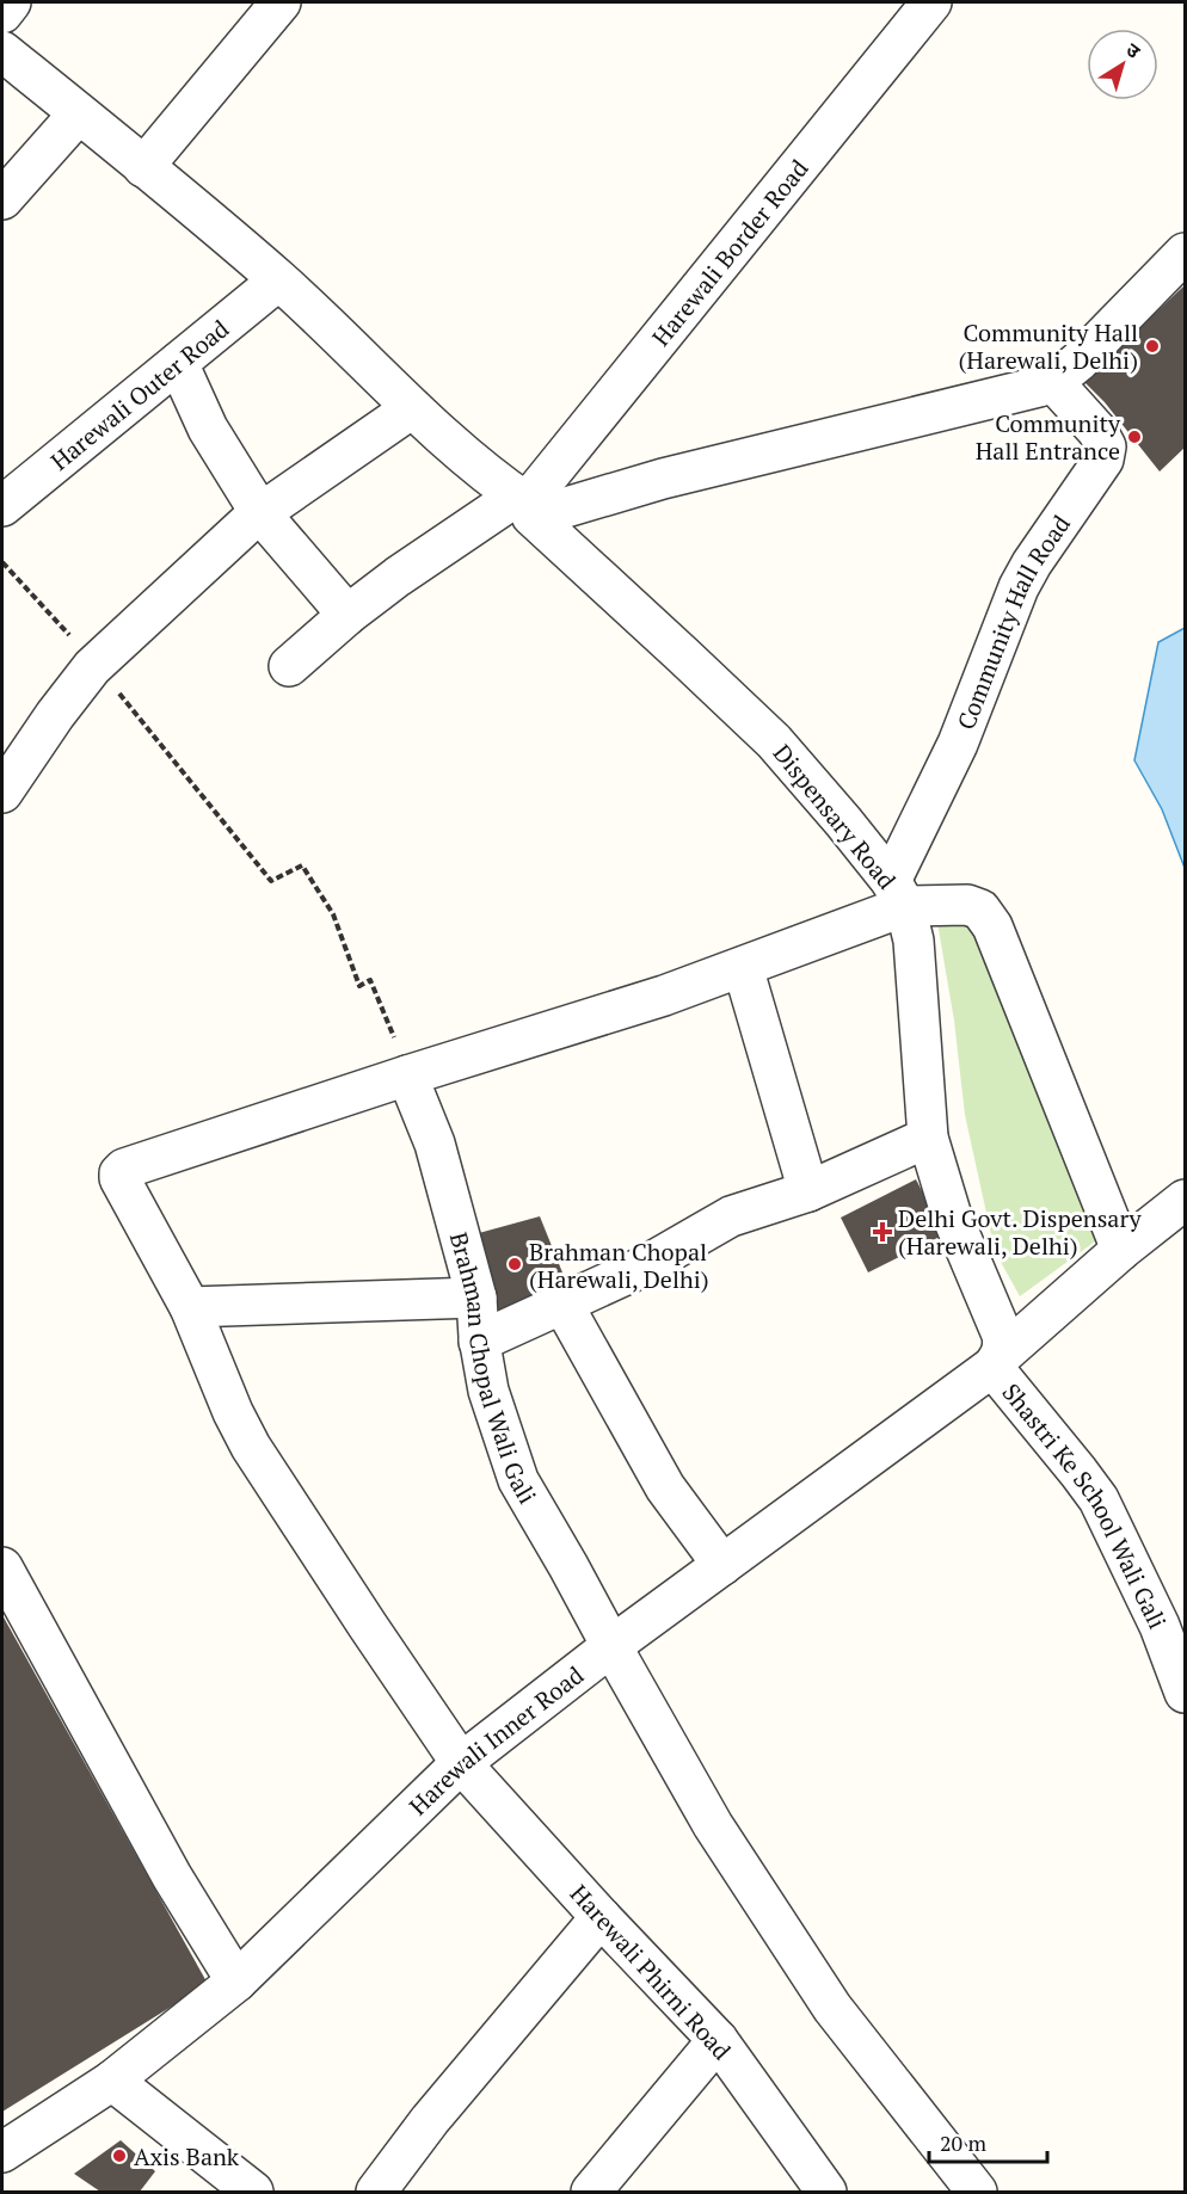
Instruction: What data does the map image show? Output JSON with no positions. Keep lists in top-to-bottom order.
{
  "streets": {
    "street": [
      "Harewali Border Road",
      "Harewali Outer Road",
      "Community Hall Road",
      "Dispensary Road",
      "Brahman Chopal Wali Gali",
      "Shastri Ke School Wali Gali",
      "Harewali Inner Road",
      "Harewali Phirni Road"
    ]
  },
  "crossings": [
    ["Harewali Border Road", "Dispensary Road"],
    ["Harewali Outer Road", "Dispensary Road"],
    ["Community Hall Road", "Dispensary Road"],
    ["Dispensary Road", "Shastri Ke School Wali Gali"],
    ["Dispensary Road", "Harewali Inner Road"],
    ["Brahman Chopal Wali Gali", "Harewali Inner Road"],
    ["Brahman Chopal Wali Gali", "Harewali Phirni Road"],
    ["Shastri Ke School Wali Gali", "Harewali Inner Road"],
    ["Harewali Inner Road", "Harewali Phirni Road"]
  ],
  "places": {
    "other": [
      "Community Hall (Harewali, Delhi)",
      "Community Hall Entrance",
      "Brahman Chopal (Harewali, Delhi)",
      "Axis Bank"
    ],
    "health": ["Delhi Govt. Dispensary (Harewali, Delhi)"]
  },
  "scale_bar": "20 m",
  "north": "top right"
}
